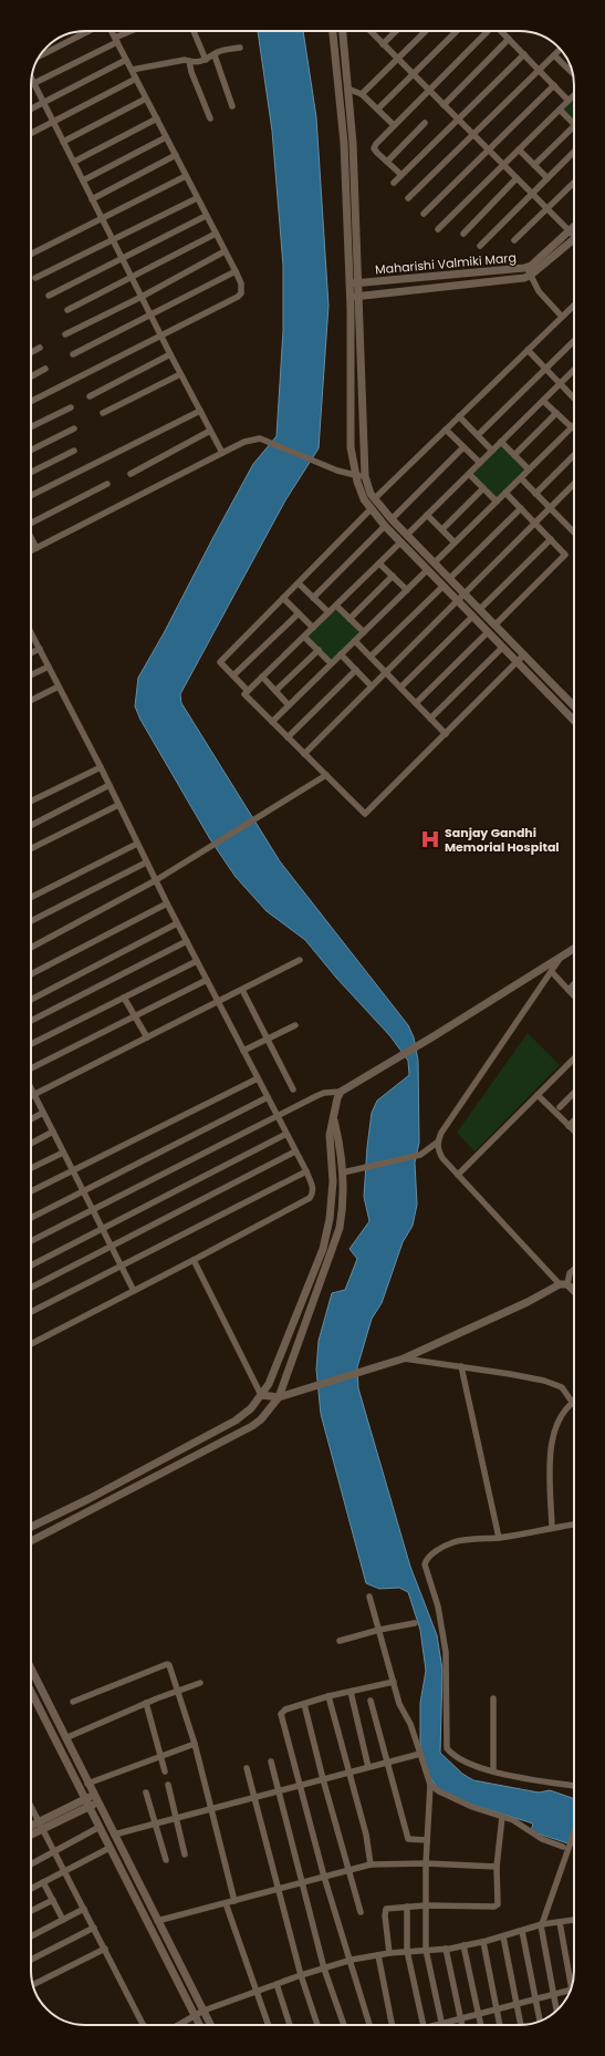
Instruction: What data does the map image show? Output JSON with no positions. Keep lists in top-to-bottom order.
{
  "streets": {
    "street": ["Maharishi Valmiki Marg"]
  },
  "places": {
    "hospital": ["Sanjay Gandhi Memorial Hospital"]
  }
}
